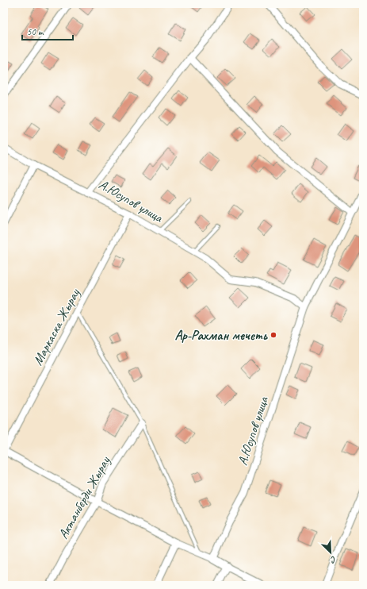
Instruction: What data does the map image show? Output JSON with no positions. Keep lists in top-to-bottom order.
{
  "streets": {
    "street": ["А.Юсупов улица", "Маркаска Жырау", "Актанберди Жырау"]
  },
  "crossings": [
    ["А.Юсупов улица", "Маркаска Жырау"]
  ],
  "places": ["Ар-Рахман мечеть"],
  "scale_bar": "50 m",
  "north": "bottom right"
}
